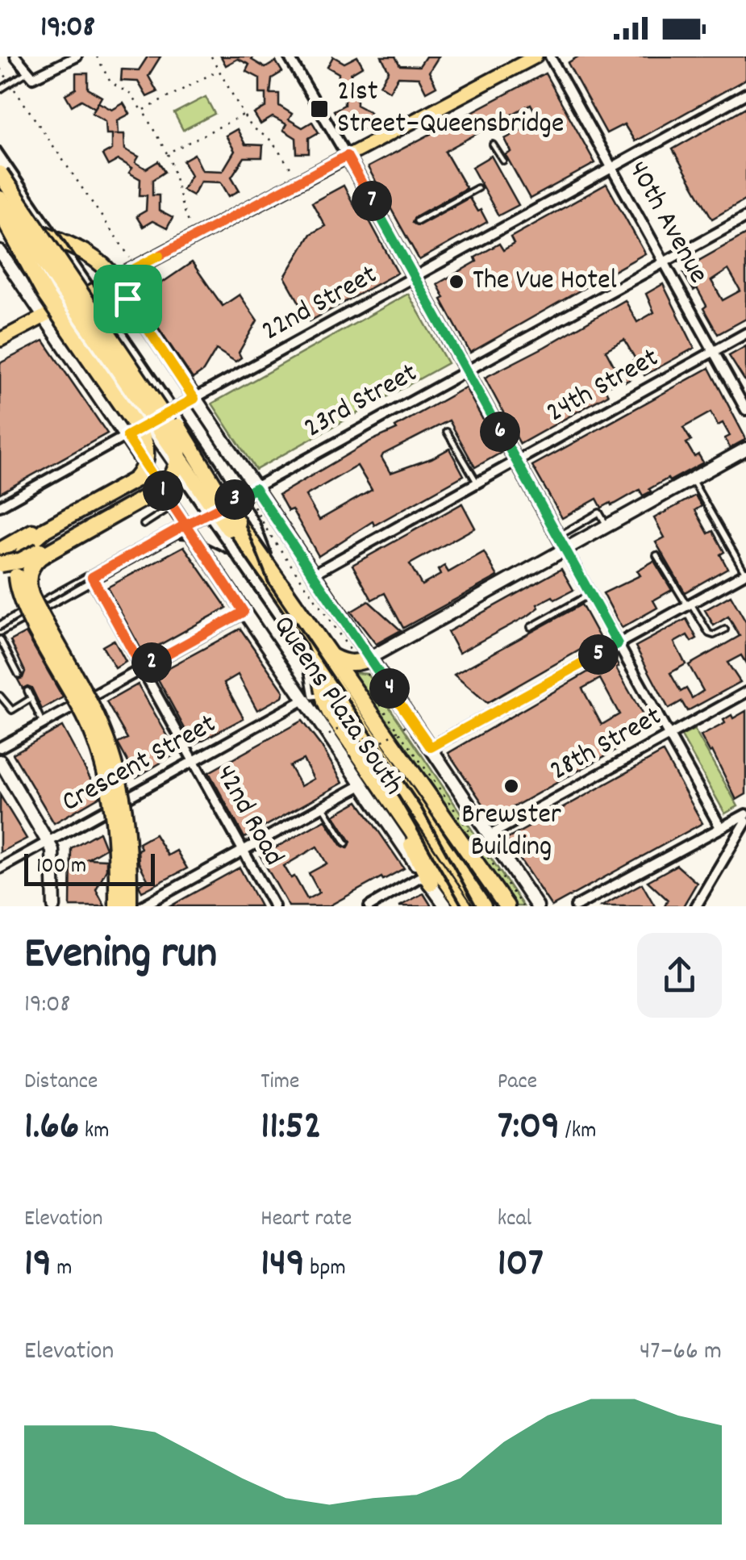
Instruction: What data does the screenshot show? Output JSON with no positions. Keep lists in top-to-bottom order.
{
  "streets": {
    "main road": ["23rd Street", "Queens Plaza South"],
    "street": [
      "40th Avenue",
      "22nd Street",
      "24th Street",
      "28th Street",
      "Crescent Street",
      "42nd Road"
    ]
  },
  "crossings": [
    ["40th Avenue", "22nd Street"],
    ["40th Avenue", "24th Street"],
    ["40th Avenue", "23rd Street"],
    ["22nd Street", "Queens Plaza South"],
    ["23rd Street", "Queens Plaza South"],
    ["23rd Street", "42nd Road"],
    ["Queens Plaza South", "Crescent Street"],
    ["Crescent Street", "42nd Road"]
  ],
  "places": {
    "transit": ["21st Street–Queensbridge"],
    "other": ["The Vue Hotel", "Brewster Building"]
  },
  "scale_bar": "100 m",
  "page": {
    "status": "19:08",
    "pins": [
      "7",
      "6",
      "1",
      "3",
      "5",
      "2",
      "4"
    ],
    "scale": "100 m",
    "heading": ["Evening run", "19:08"],
    "stats": [
      ["Distance", "1.66 km"],
      ["Time", "11:52"],
      ["Pace", "7:09 /km"],
      ["Elevation", "19 m"],
      ["Heart rate", "149 bpm"],
      ["kcal", "107"]
    ],
    "chart": ["Elevation", "47–66 m"]
  }
}
